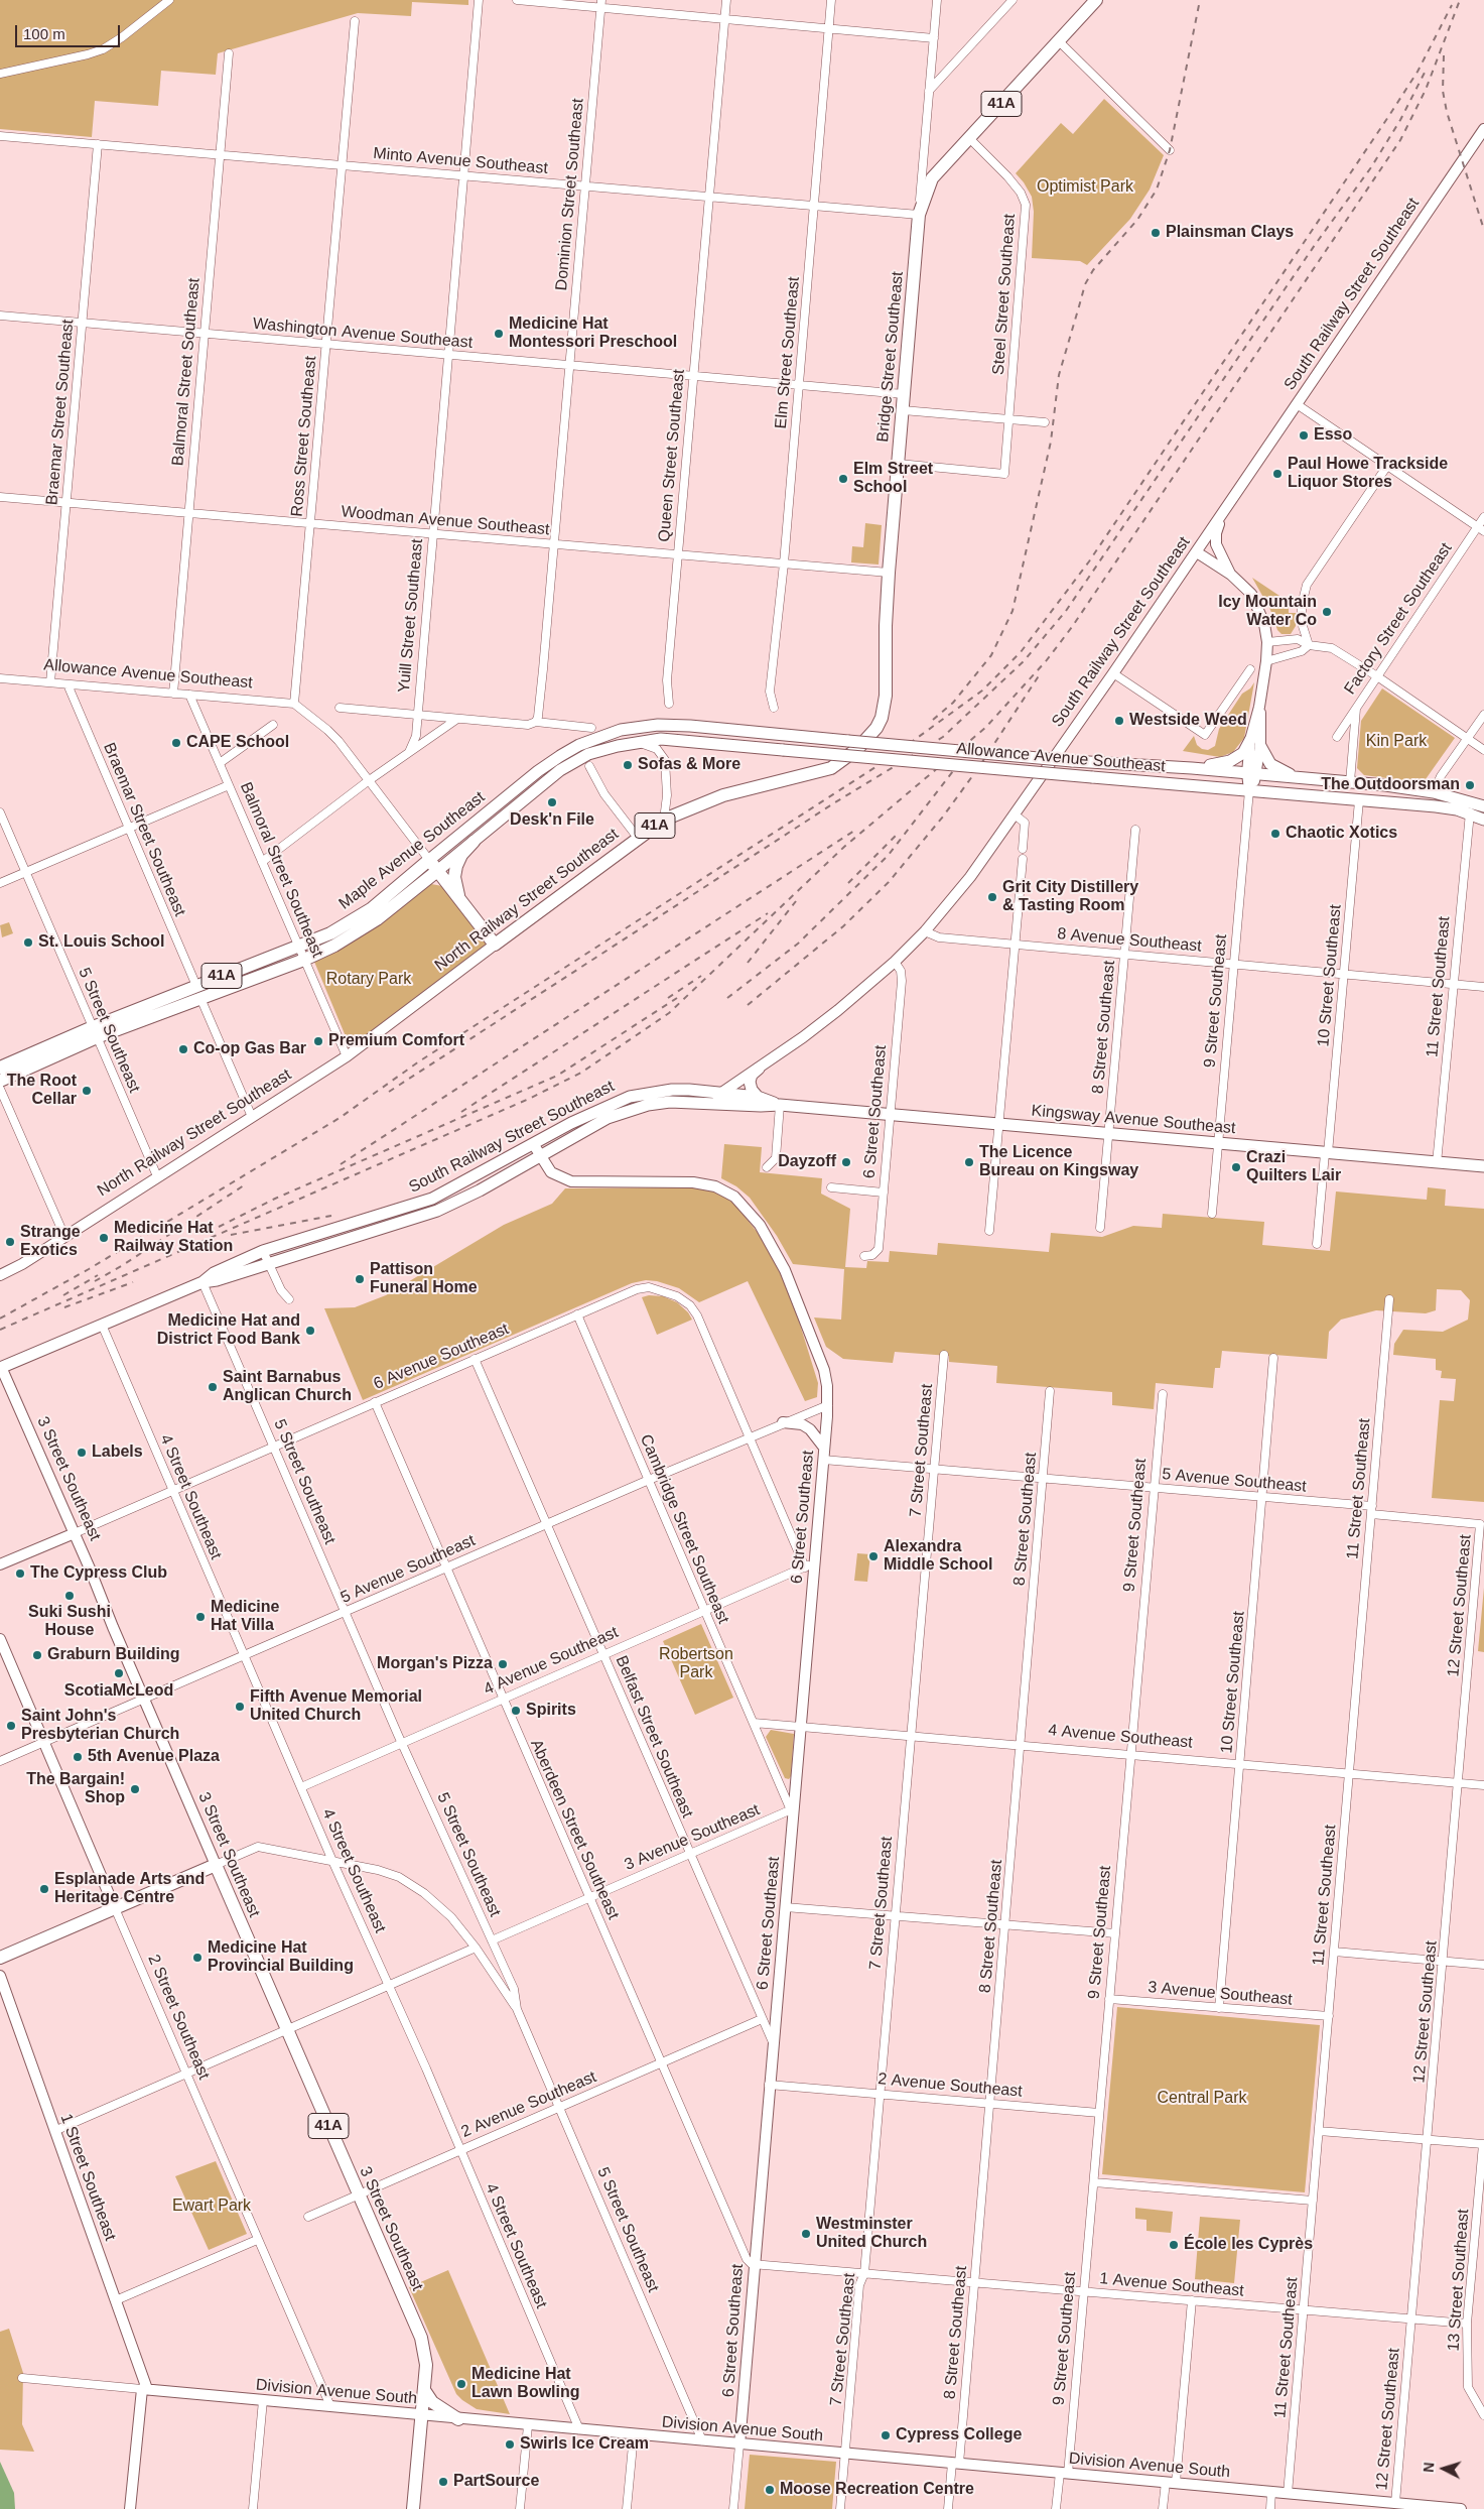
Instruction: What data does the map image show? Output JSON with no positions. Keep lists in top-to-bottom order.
{
  "streets": {
    "main road": [
      "41A",
      "South Railway Street Southeast",
      "Bridge Street Southeast",
      "Allowance Avenue Southeast",
      "Maple Avenue Southeast",
      "North Railway Street Southeast",
      "Kingsway Avenue Southeast",
      "3 Street Southeast"
    ],
    "street": [
      "Minto Avenue Southeast",
      "Dominion Street Southeast",
      "Steel Street Southeast",
      "Washington Avenue Southeast",
      "Elm Street Southeast",
      "Balmoral Street Southeast",
      "Braemar Street Southeast",
      "Ross Street Southeast",
      "Queen Street Southeast",
      "Woodman Avenue Southeast",
      "Yuill Street Southeast",
      "Factory Street Southeast",
      "8 Avenue Southeast",
      "10 Street Southeast",
      "11 Street Southeast",
      "9 Street Southeast",
      "8 Street Southeast",
      "5 Street Southeast",
      "6 Street Southeast",
      "6 Avenue Southeast",
      "7 Street Southeast",
      "5 Avenue Southeast",
      "4 Street Southeast",
      "Cambridge Street Southeast",
      "12 Street Southeast",
      "4 Avenue Southeast",
      "Belfast Street Southeast",
      "Aberdeen Street Southeast",
      "3 Avenue Southeast",
      "2 Street Southeast",
      "2 Avenue Southeast",
      "1 Street Southeast",
      "13 Street Southeast",
      "1 Avenue Southeast",
      "Division Avenue South"
    ]
  },
  "crossings": [
    ["41A", "Minto Avenue Southeast"],
    ["41A", "Steel Street Southeast"],
    ["41A", "Bridge Street Southeast"],
    ["41A", "3 Street Southeast"],
    ["41A", "Division Avenue South"],
    ["Minto Avenue Southeast", "Dominion Street Southeast"],
    ["Minto Avenue Southeast", "Elm Street Southeast"],
    ["Minto Avenue Southeast", "Bridge Street Southeast"],
    ["Minto Avenue Southeast", "Balmoral Street Southeast"],
    ["Minto Avenue Southeast", "Braemar Street Southeast"],
    ["Minto Avenue Southeast", "Ross Street Southeast"],
    ["Minto Avenue Southeast", "Queen Street Southeast"],
    ["Minto Avenue Southeast", "Yuill Street Southeast"],
    ["Dominion Street Southeast", "Washington Avenue Southeast"],
    ["Dominion Street Southeast", "Woodman Avenue Southeast"],
    ["Steel Street Southeast", "Bridge Street Southeast"],
    ["South Railway Street Southeast", "8 Avenue Southeast"],
    ["South Railway Street Southeast", "9 Street Southeast"],
    ["South Railway Street Southeast", "5 Street Southeast"],
    ["South Railway Street Southeast", "6 Street Southeast"],
    ["South Railway Street Southeast", "Kingsway Avenue Southeast"],
    ["South Railway Street Southeast", "3 Street Southeast"],
    ["South Railway Street Southeast", "4 Street Southeast"],
    ["Washington Avenue Southeast", "Elm Street Southeast"],
    ["Washington Avenue Southeast", "Bridge Street Southeast"],
    ["Washington Avenue Southeast", "Balmoral Street Southeast"],
    ["Washington Avenue Southeast", "Braemar Street Southeast"],
    ["Washington Avenue Southeast", "Ross Street Southeast"],
    ["Washington Avenue Southeast", "Queen Street Southeast"],
    ["Washington Avenue Southeast", "Yuill Street Southeast"],
    ["Elm Street Southeast", "Woodman Avenue Southeast"],
    ["Bridge Street Southeast", "Woodman Avenue Southeast"],
    ["Bridge Street Southeast", "North Railway Street Southeast"],
    ["Balmoral Street Southeast", "Woodman Avenue Southeast"],
    ["Balmoral Street Southeast", "Allowance Avenue Southeast"],
    ["Balmoral Street Southeast", "Maple Avenue Southeast"],
    ["Balmoral Street Southeast", "North Railway Street Southeast"],
    ["Braemar Street Southeast", "Woodman Avenue Southeast"],
    ["Braemar Street Southeast", "Allowance Avenue Southeast"],
    ["Braemar Street Southeast", "Maple Avenue Southeast"],
    ["Ross Street Southeast", "Woodman Avenue Southeast"],
    ["Ross Street Southeast", "Allowance Avenue Southeast"],
    ["Queen Street Southeast", "Woodman Avenue Southeast"],
    ["Woodman Avenue Southeast", "Yuill Street Southeast"],
    ["Allowance Avenue Southeast", "Maple Avenue Southeast"],
    ["Allowance Avenue Southeast", "10 Street Southeast"],
    ["Allowance Avenue Southeast", "11 Street Southeast"],
    ["Allowance Avenue Southeast", "9 Street Southeast"],
    ["Maple Avenue Southeast", "5 Street Southeast"],
    ["North Railway Street Southeast", "5 Street Southeast"],
    ["8 Avenue Southeast", "10 Street Southeast"],
    ["8 Avenue Southeast", "11 Street Southeast"],
    ["8 Avenue Southeast", "9 Street Southeast"],
    ["8 Avenue Southeast", "8 Street Southeast"],
    ["10 Street Southeast", "Kingsway Avenue Southeast"],
    ["10 Street Southeast", "5 Avenue Southeast"],
    ["10 Street Southeast", "4 Avenue Southeast"],
    ["10 Street Southeast", "3 Avenue Southeast"],
    ["11 Street Southeast", "Kingsway Avenue Southeast"],
    ["11 Street Southeast", "5 Avenue Southeast"],
    ["11 Street Southeast", "4 Avenue Southeast"],
    ["11 Street Southeast", "3 Avenue Southeast"],
    ["11 Street Southeast", "1 Avenue Southeast"],
    ["11 Street Southeast", "Division Avenue South"],
    ["9 Street Southeast", "Kingsway Avenue Southeast"],
    ["9 Street Southeast", "5 Avenue Southeast"],
    ["9 Street Southeast", "4 Avenue Southeast"],
    ["9 Street Southeast", "3 Avenue Southeast"],
    ["9 Street Southeast", "2 Avenue Southeast"],
    ["9 Street Southeast", "1 Avenue Southeast"],
    ["9 Street Southeast", "Division Avenue South"],
    ["8 Street Southeast", "Kingsway Avenue Southeast"],
    ["8 Street Southeast", "5 Avenue Southeast"],
    ["8 Street Southeast", "4 Avenue Southeast"],
    ["8 Street Southeast", "2 Avenue Southeast"],
    ["8 Street Southeast", "1 Avenue Southeast"],
    ["8 Street Southeast", "Division Avenue South"],
    ["5 Street Southeast", "6 Avenue Southeast"],
    ["5 Street Southeast", "5 Avenue Southeast"],
    ["5 Street Southeast", "4 Avenue Southeast"],
    ["5 Street Southeast", "3 Avenue Southeast"],
    ["5 Street Southeast", "2 Avenue Southeast"],
    ["5 Street Southeast", "Division Avenue South"],
    ["6 Street Southeast", "Kingsway Avenue Southeast"],
    ["6 Street Southeast", "5 Avenue Southeast"],
    ["6 Street Southeast", "Cambridge Street Southeast"],
    ["6 Street Southeast", "4 Avenue Southeast"],
    ["6 Street Southeast", "Belfast Street Southeast"],
    ["6 Street Southeast", "Aberdeen Street Southeast"],
    ["6 Street Southeast", "3 Avenue Southeast"],
    ["6 Street Southeast", "2 Avenue Southeast"],
    ["6 Street Southeast", "1 Avenue Southeast"],
    ["6 Street Southeast", "Division Avenue South"],
    ["6 Avenue Southeast", "3 Street Southeast"],
    ["6 Avenue Southeast", "5 Avenue Southeast"],
    ["6 Avenue Southeast", "4 Street Southeast"],
    ["6 Avenue Southeast", "Cambridge Street Southeast"],
    ["6 Avenue Southeast", "Belfast Street Southeast"],
    ["6 Avenue Southeast", "Aberdeen Street Southeast"],
    ["7 Street Southeast", "5 Avenue Southeast"],
    ["7 Street Southeast", "4 Avenue Southeast"],
    ["7 Street Southeast", "2 Avenue Southeast"],
    ["7 Street Southeast", "1 Avenue Southeast"],
    ["7 Street Southeast", "Division Avenue South"],
    ["3 Street Southeast", "5 Avenue Southeast"],
    ["3 Street Southeast", "2 Avenue Southeast"],
    ["3 Street Southeast", "Division Avenue South"],
    ["5 Avenue Southeast", "4 Street Southeast"],
    ["5 Avenue Southeast", "Cambridge Street Southeast"],
    ["5 Avenue Southeast", "12 Street Southeast"],
    ["5 Avenue Southeast", "Belfast Street Southeast"],
    ["5 Avenue Southeast", "Aberdeen Street Southeast"],
    ["5 Avenue Southeast", "2 Street Southeast"],
    ["4 Street Southeast", "4 Avenue Southeast"],
    ["4 Street Southeast", "2 Avenue Southeast"],
    ["4 Street Southeast", "Division Avenue South"],
    ["Cambridge Street Southeast", "4 Avenue Southeast"],
    ["Cambridge Street Southeast", "3 Avenue Southeast"],
    ["12 Street Southeast", "4 Avenue Southeast"],
    ["12 Street Southeast", "1 Avenue Southeast"],
    ["12 Street Southeast", "Division Avenue South"],
    ["4 Avenue Southeast", "Belfast Street Southeast"],
    ["4 Avenue Southeast", "Aberdeen Street Southeast"],
    ["Belfast Street Southeast", "3 Avenue Southeast"],
    ["Belfast Street Southeast", "2 Avenue Southeast"],
    ["Aberdeen Street Southeast", "3 Avenue Southeast"],
    ["Aberdeen Street Southeast", "2 Avenue Southeast"],
    ["Aberdeen Street Southeast", "1 Avenue Southeast"],
    ["2 Street Southeast", "Division Avenue South"],
    ["1 Street Southeast", "Division Avenue South"],
    ["13 Street Southeast", "1 Avenue Southeast"]
  ],
  "parks": [
    "Optimist Park",
    "Kin Park",
    "Rotary Park",
    "Robertson Park",
    "Central Park",
    "Ewart Park"
  ],
  "places": [
    "Plainsman Clays",
    "Medicine Hat Montessori Preschool",
    "Esso",
    "Paul Howe Trackside Liquor Stores",
    "Elm Street School",
    "Icy Mountain Water Co",
    "Westside Weed",
    "CAPE School",
    "Sofas & More",
    "The Outdoorsman",
    "Desk'n File",
    "Chaotic Xotics",
    "Grit City Distillery & Tasting Room",
    "St. Louis School",
    "Premium Comfort",
    "Co-op Gas Bar",
    "The Root Cellar",
    "Dayzoff",
    "The Licence Bureau on Kingsway",
    "Crazi Quilters Lair",
    "Medicine Hat Railway Station",
    "Strange Exotics",
    "Pattison Funeral Home",
    "Medicine Hat and District Food Bank",
    "Saint Barnabus Anglican Church",
    "Labels",
    "Alexandra Middle School",
    "The Cypress Club",
    "Suki Sushi House",
    "Medicine Hat Villa",
    "Graburn Building",
    "Morgan's Pizza",
    "ScotiaMcLeod",
    "Fifth Avenue Memorial United Church",
    "Spirits",
    "Saint John's Presbyterian Church",
    "5th Avenue Plaza",
    "The Bargain! Shop",
    "Esplanade Arts and Heritage Centre",
    "Medicine Hat Provincial Building",
    "Westminster United Church",
    "École les Cyprès",
    "Medicine Hat Lawn Bowling",
    "Cypress College",
    "Swirls Ice Cream",
    "PartSource",
    "Moose Recreation Centre"
  ],
  "scale_bar": "100 m",
  "north": "left"
}
